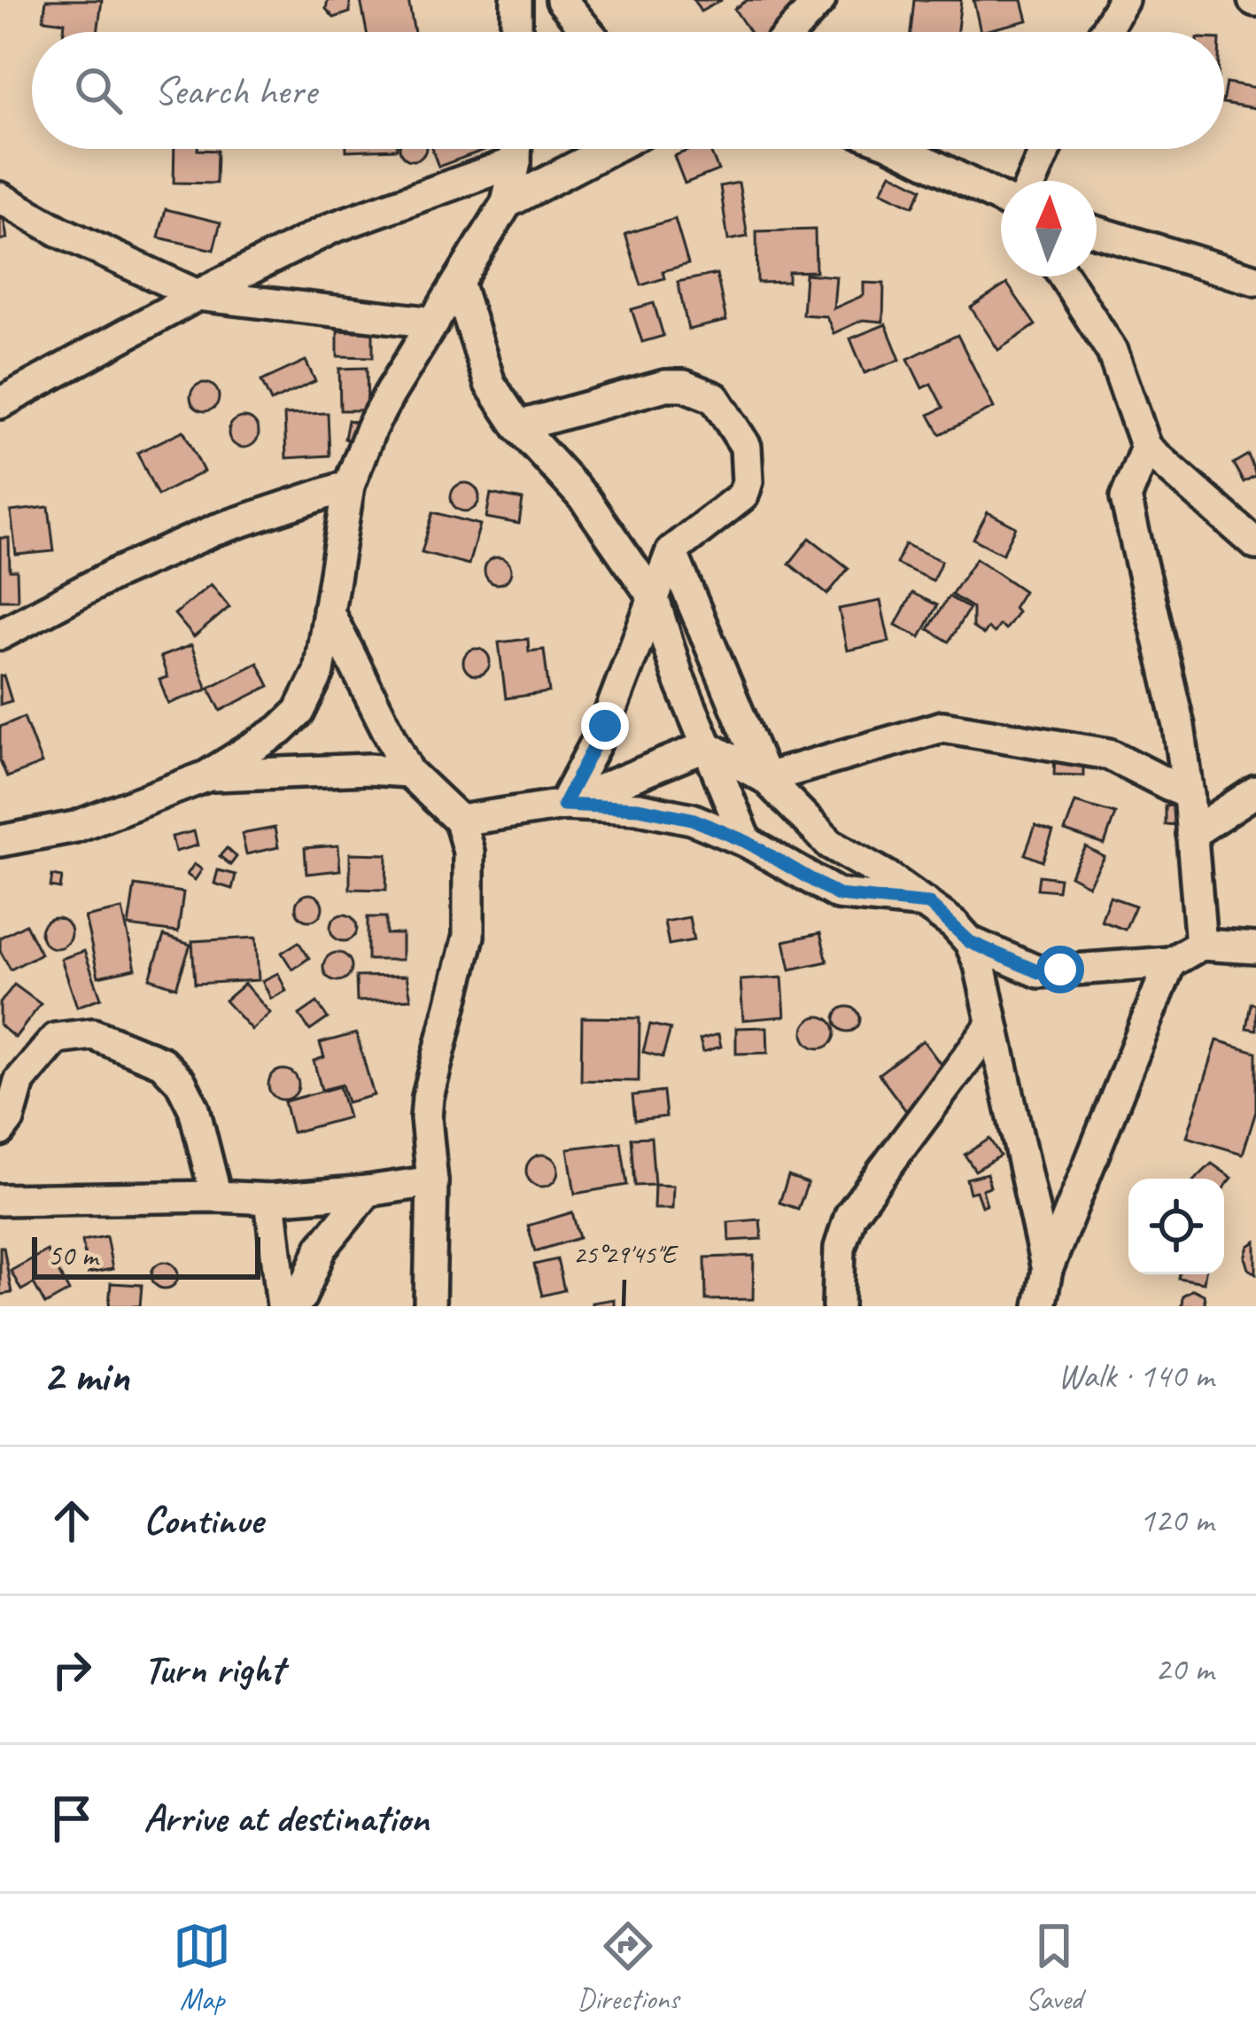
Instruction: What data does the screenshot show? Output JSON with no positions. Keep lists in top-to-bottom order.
{
  "scale_bar": "50 m",
  "north": "top",
  "page": {
    "search": "Search here",
    "scale": "50 m",
    "heading": ["2 min", "Walk · 140 m"],
    "list": [
      ["Continue", "120 m"],
      ["Turn right", "20 m"],
      "Arrive at destination"
    ],
    "nav": ["Map", "Directions", "Saved"]
  },
  "coordinates": ["25°29'45\"E"]
}
